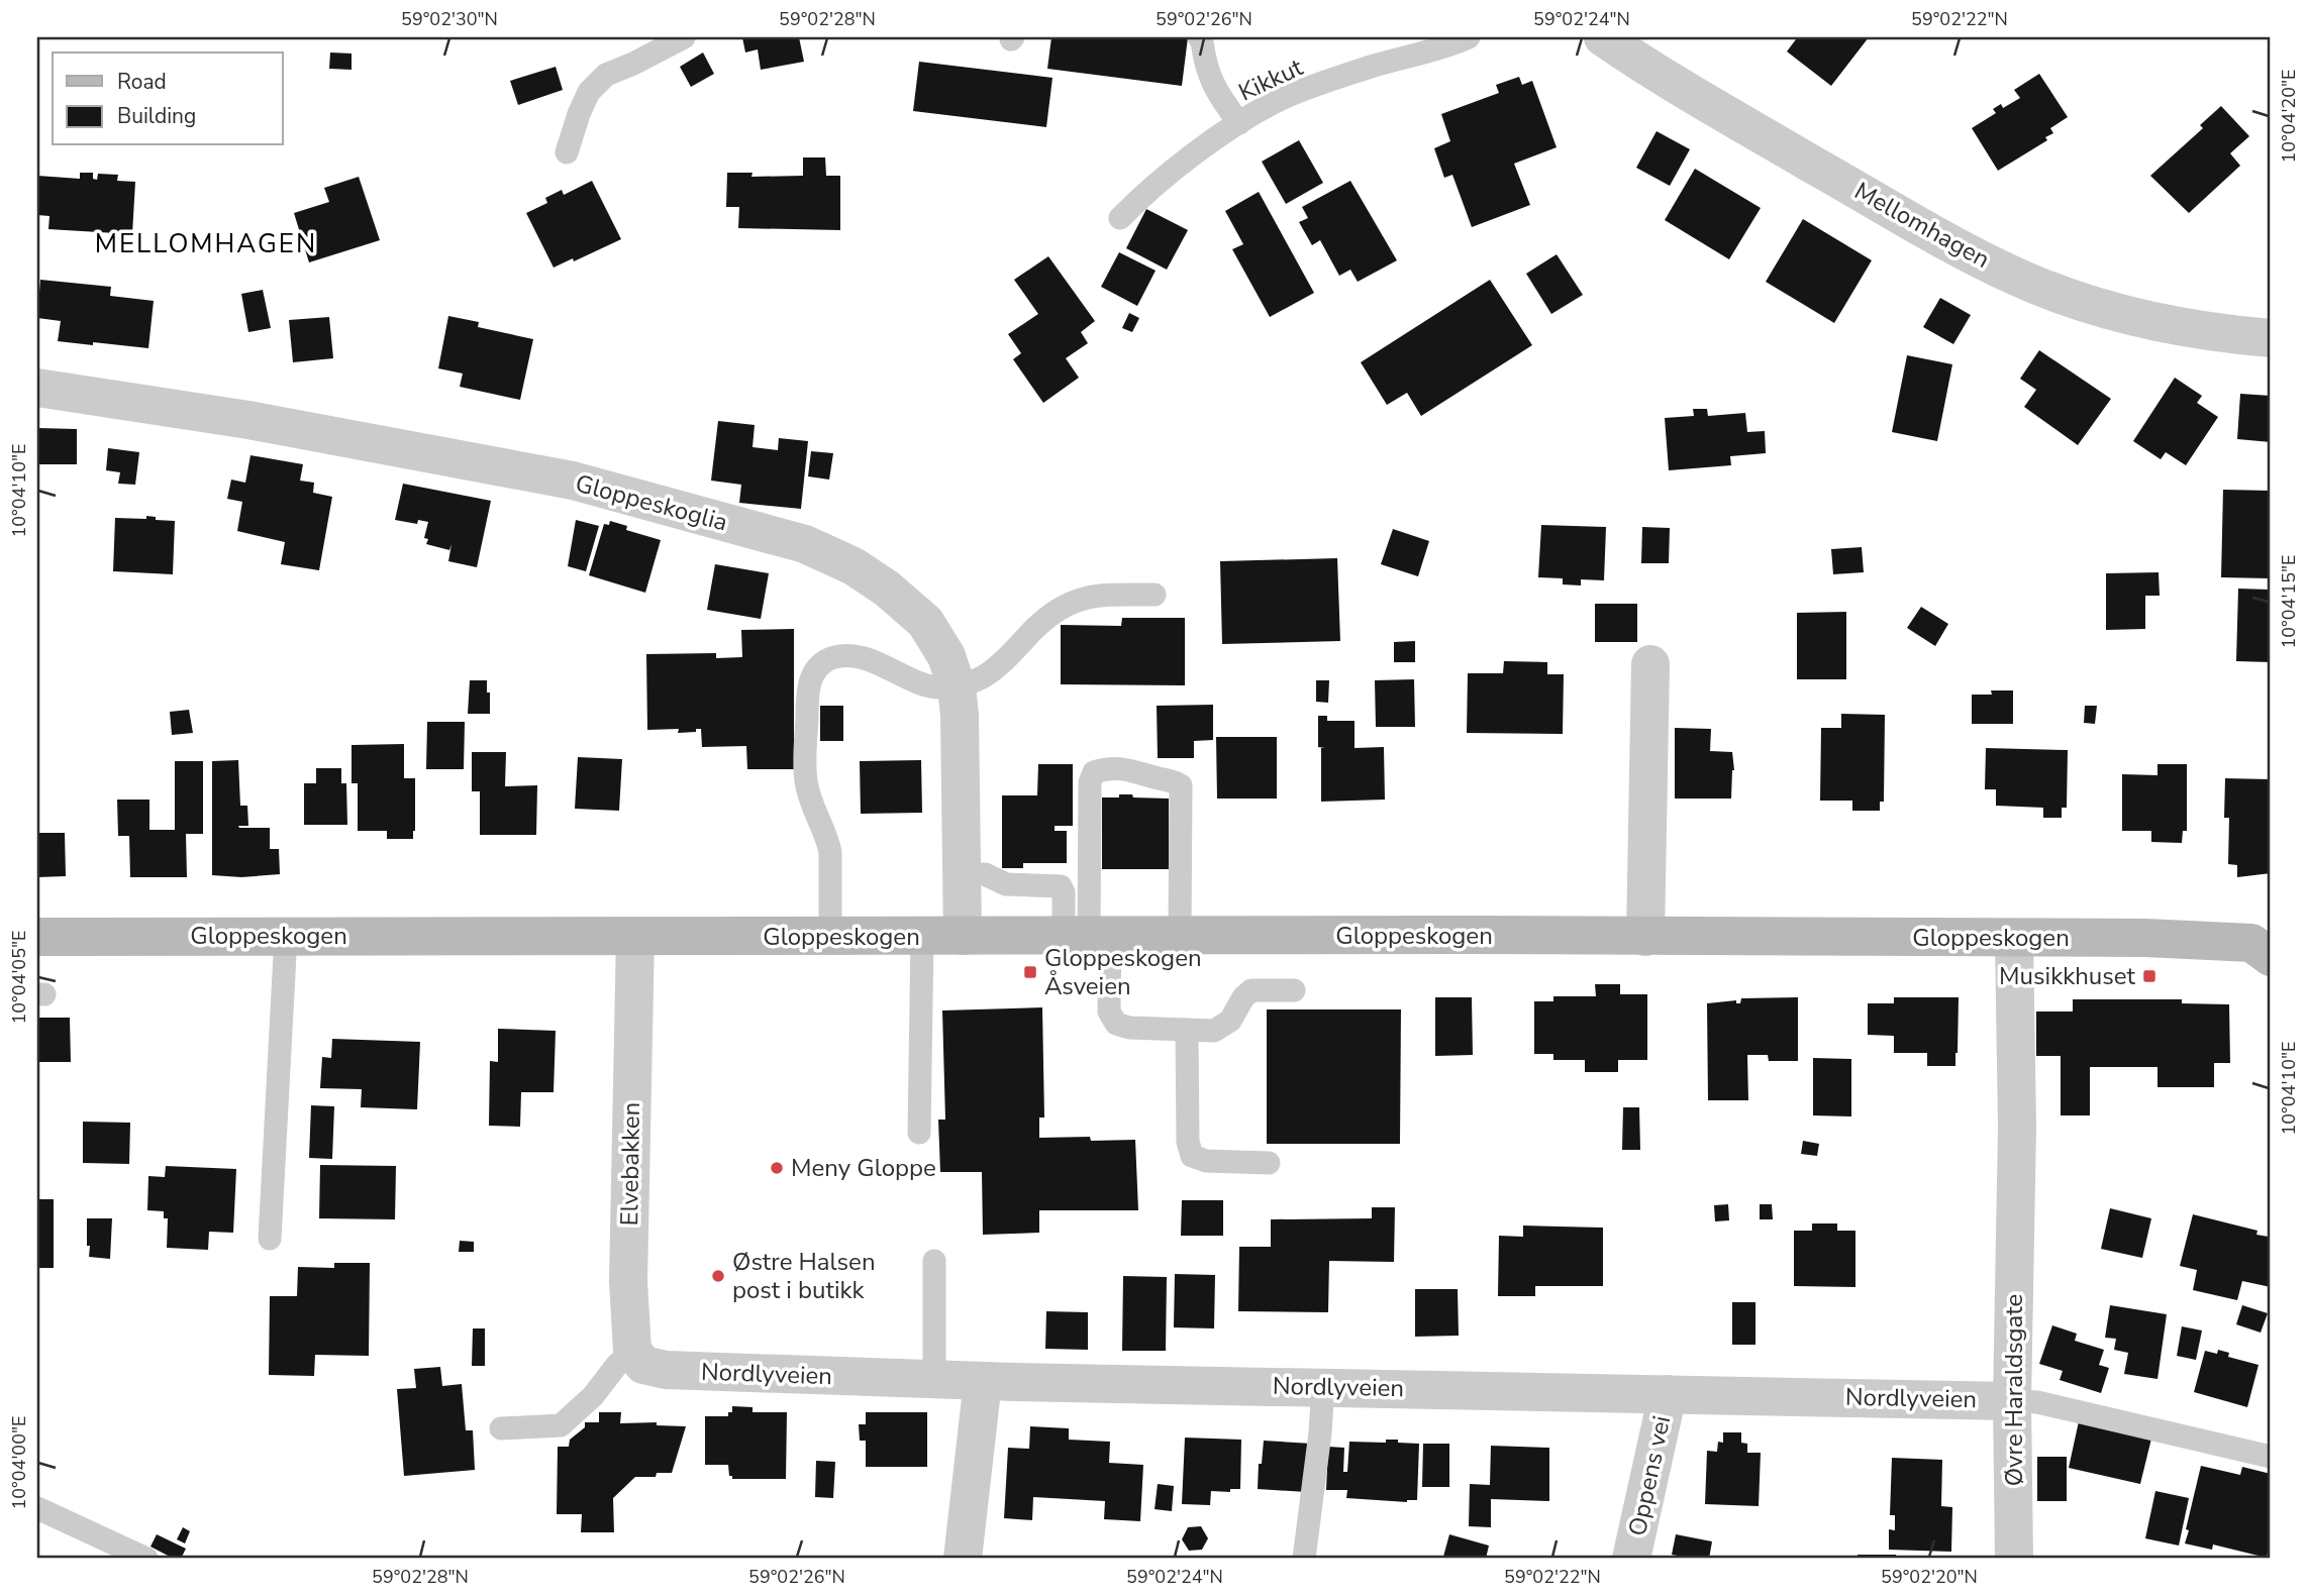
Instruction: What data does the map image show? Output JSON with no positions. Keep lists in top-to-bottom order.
{
  "streets": {
    "main road": ["Gloppeskogen"],
    "street": [
      "Mellomhagen",
      "Gloppeskoglia",
      "Elvebakken",
      "Nordlyveien",
      "Øvre Haraldsgate",
      "Oppens vei"
    ],
    "lane": ["Kikkut"]
  },
  "crossings": [
    ["Gloppeskoglia", "Gloppeskogen"],
    ["Gloppeskogen", "Elvebakken"],
    ["Gloppeskogen", "Øvre Haraldsgate"],
    ["Elvebakken", "Nordlyveien"],
    ["Nordlyveien", "Øvre Haraldsgate"],
    ["Nordlyveien", "Oppens vei"]
  ],
  "districts": ["MELLOMHAGEN"],
  "places": {
    "transit": ["Gloppeskogen Åsveien", "Musikkhuset"],
    "other": ["Meny Gloppe", "Østre Halsen post i butikk"]
  },
  "legend": ["Road", "Building"],
  "coordinates": [
    "59°02'30\"N",
    "59°02'28\"N",
    "59°02'26\"N",
    "59°02'24\"N",
    "59°02'22\"N",
    "10°04'20\"E",
    "10°04'10\"E",
    "10°04'15\"E",
    "10°04'05\"E",
    "10°04'00\"E",
    "59°02'20\"N"
  ]
}
